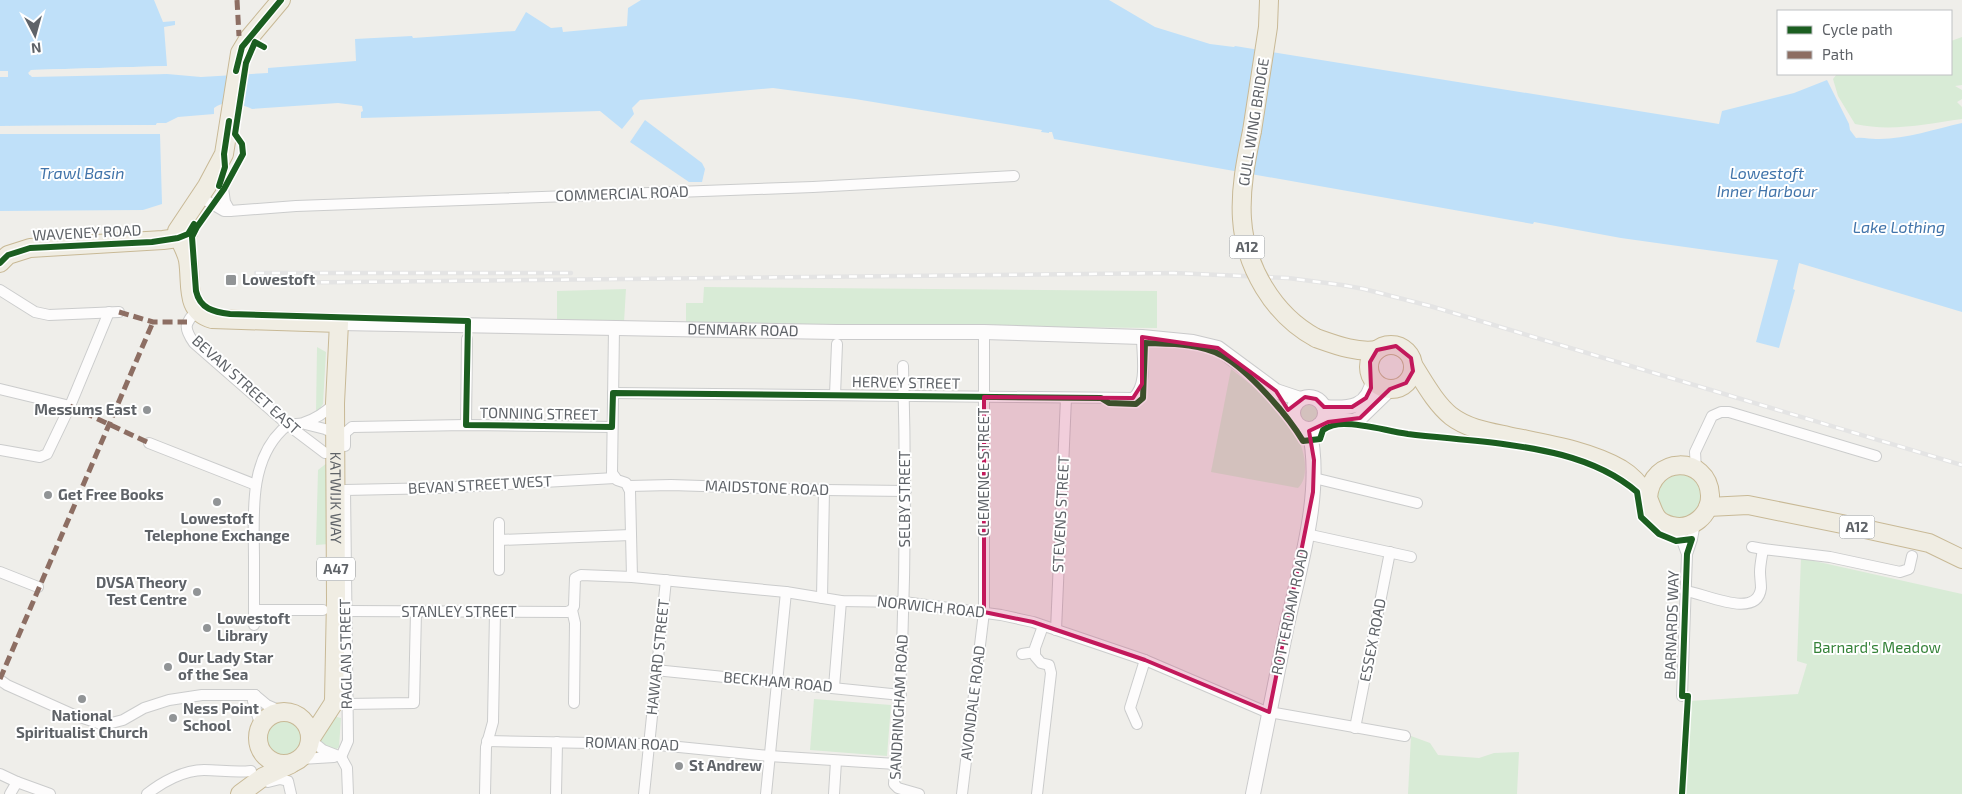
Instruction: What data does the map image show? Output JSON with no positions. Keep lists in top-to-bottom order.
{
  "streets": {
    "highway": [
      "GULL WING BRIDGE",
      "WAVENEY ROAD",
      "A12",
      "DENMARK ROAD",
      "KATWIJK WAY",
      "A47"
    ],
    "street": [
      "COMMERCIAL ROAD",
      "HERVEY STREET",
      "BEVAN STREET EAST",
      "TONNING STREET",
      "CLEMENCE STREET",
      "BEVAN STREET WEST",
      "MAIDSTONE ROAD",
      "SELBY STREET",
      "STEVENS STREET",
      "NORWICH ROAD",
      "STANLEY STREET",
      "ROTTERDAM ROAD",
      "BARNARDS WAY",
      "ESSEX ROAD",
      "RAGLAN STREET",
      "HAWARD STREET",
      "BECKHAM ROAD",
      "AVONDALE ROAD",
      "SANDRINGHAM ROAD",
      "ROMAN ROAD"
    ]
  },
  "crossings": [
    ["GULL WING BRIDGE", "A12"],
    ["A12", "BARNARDS WAY"],
    ["DENMARK ROAD", "HERVEY STREET"],
    ["DENMARK ROAD", "BEVAN STREET EAST"],
    ["DENMARK ROAD", "CLEMENCE STREET"],
    ["DENMARK ROAD", "KATWIJK WAY"],
    ["DENMARK ROAD", "ROTTERDAM ROAD"],
    ["HERVEY STREET", "CLEMENCE STREET"],
    ["HERVEY STREET", "SELBY STREET"],
    ["HERVEY STREET", "STEVENS STREET"],
    ["TONNING STREET", "KATWIJK WAY"],
    ["CLEMENCE STREET", "NORWICH ROAD"],
    ["CLEMENCE STREET", "AVONDALE ROAD"],
    ["BEVAN STREET WEST", "RAGLAN STREET"],
    ["MAIDSTONE ROAD", "SELBY STREET"],
    ["KATWIJK WAY", "RAGLAN STREET"],
    ["SELBY STREET", "NORWICH ROAD"],
    ["SELBY STREET", "SANDRINGHAM ROAD"],
    ["STEVENS STREET", "NORWICH ROAD"],
    ["NORWICH ROAD", "STANLEY STREET"],
    ["NORWICH ROAD", "ROTTERDAM ROAD"],
    ["NORWICH ROAD", "ESSEX ROAD"],
    ["NORWICH ROAD", "HAWARD STREET"],
    ["NORWICH ROAD", "AVONDALE ROAD"],
    ["NORWICH ROAD", "SANDRINGHAM ROAD"],
    ["STANLEY STREET", "RAGLAN STREET"],
    ["HAWARD STREET", "BECKHAM ROAD"],
    ["HAWARD STREET", "ROMAN ROAD"],
    ["BECKHAM ROAD", "SANDRINGHAM ROAD"],
    ["SANDRINGHAM ROAD", "ROMAN ROAD"]
  ],
  "water": ["Trawl Basin", "Lowestoft Inner Harbour", "Lake Lothing"],
  "parks": ["Barnard's Meadow"],
  "places": {
    "transit": ["Lowestoft"],
    "other": [
      "Messums East",
      "Get Free Books",
      "Lowestoft Telephone Exchange",
      "DVSA Theory Test Centre",
      "Lowestoft Library",
      "Our Lady Star of the Sea",
      "National Spiritualist Church",
      "Ness Point School",
      "St Andrew"
    ]
  },
  "legend": ["Cycle path", "Path"],
  "north": "bottom"
}
